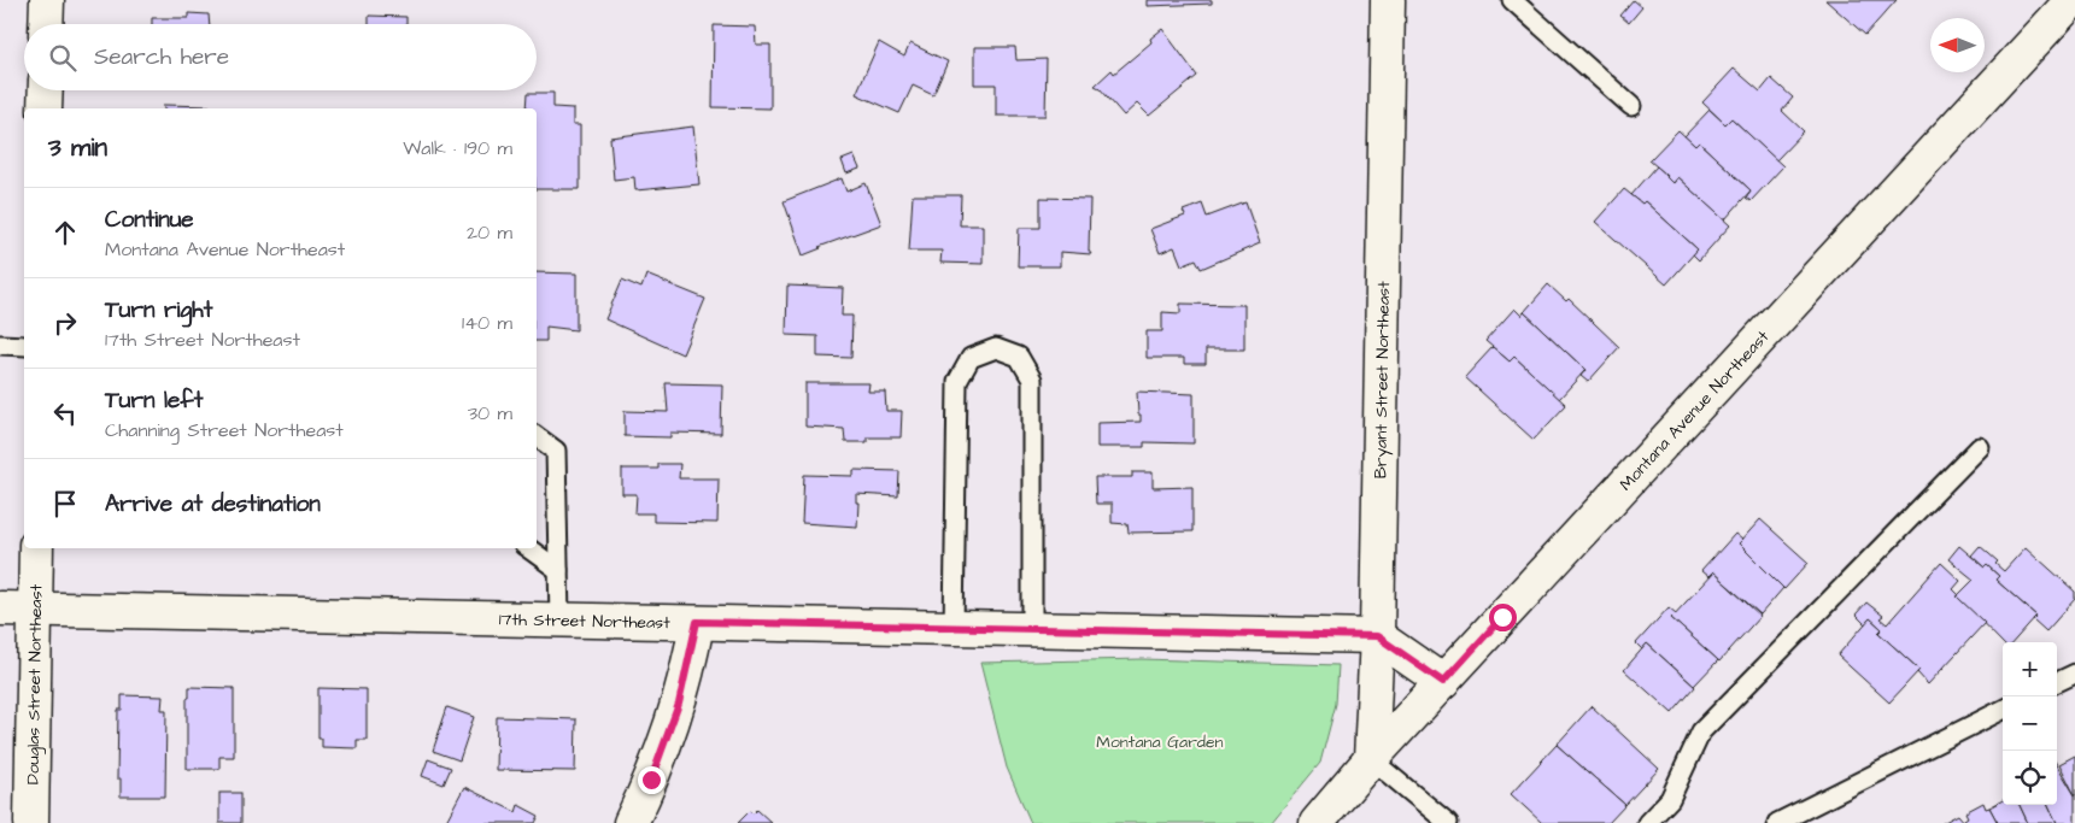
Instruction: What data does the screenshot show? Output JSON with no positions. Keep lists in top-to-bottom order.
{
  "streets": {
    "street": [
      "Bryant Street Northeast",
      "Montana Avenue Northeast",
      "17th Street Northeast",
      "Douglas Street Northeast"
    ]
  },
  "crossings": [
    ["Bryant Street Northeast", "Montana Avenue Northeast"],
    ["Bryant Street Northeast", "17th Street Northeast"],
    ["17th Street Northeast", "Douglas Street Northeast"]
  ],
  "parks": ["Montana Garden"],
  "north": "left",
  "page": {
    "search": "Search here",
    "heading": ["3 min", "Walk · 190 m"],
    "list": [
      ["Continue", "Montana Avenue Northeast", "20 m"],
      ["Turn right", "17th Street Northeast", "140 m"],
      ["Turn left", "Channing Street Northeast", "30 m"],
      "Arrive at destination"
    ],
    "map_buttons": ["+", "−"]
  }
}
